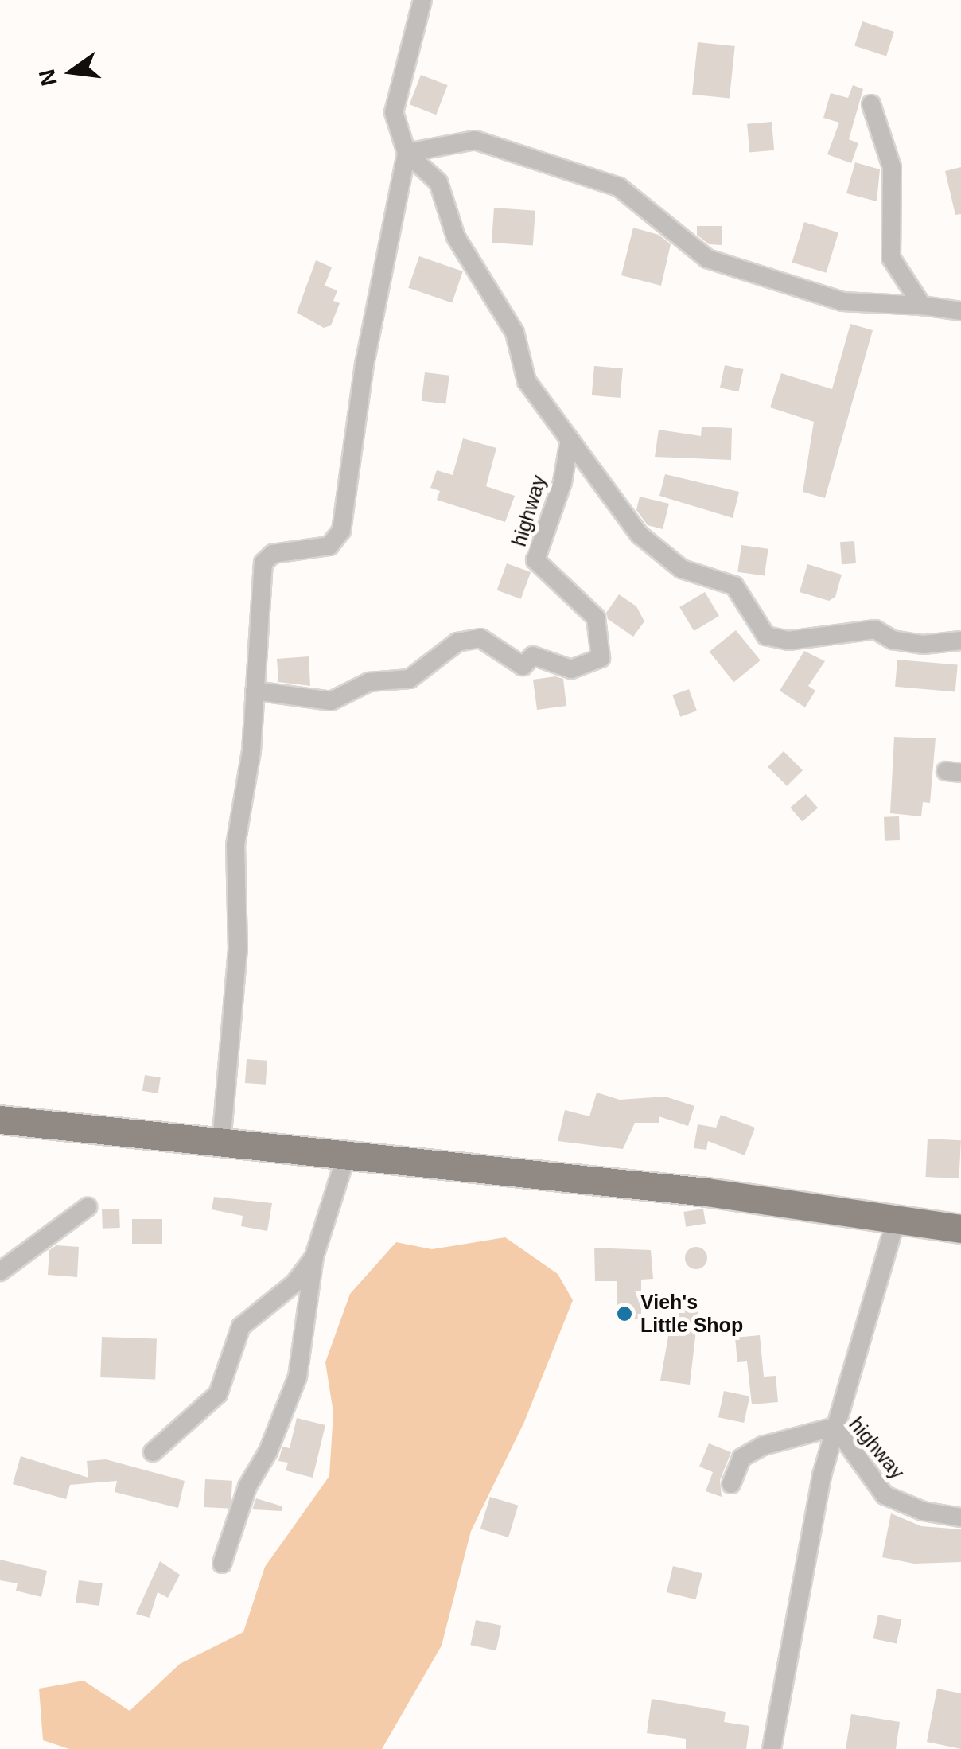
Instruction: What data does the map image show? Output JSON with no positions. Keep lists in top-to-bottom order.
{
  "streets": {
    "street": ["highway"]
  },
  "places": ["Vieh's Little Shop"],
  "north": "left"
}
